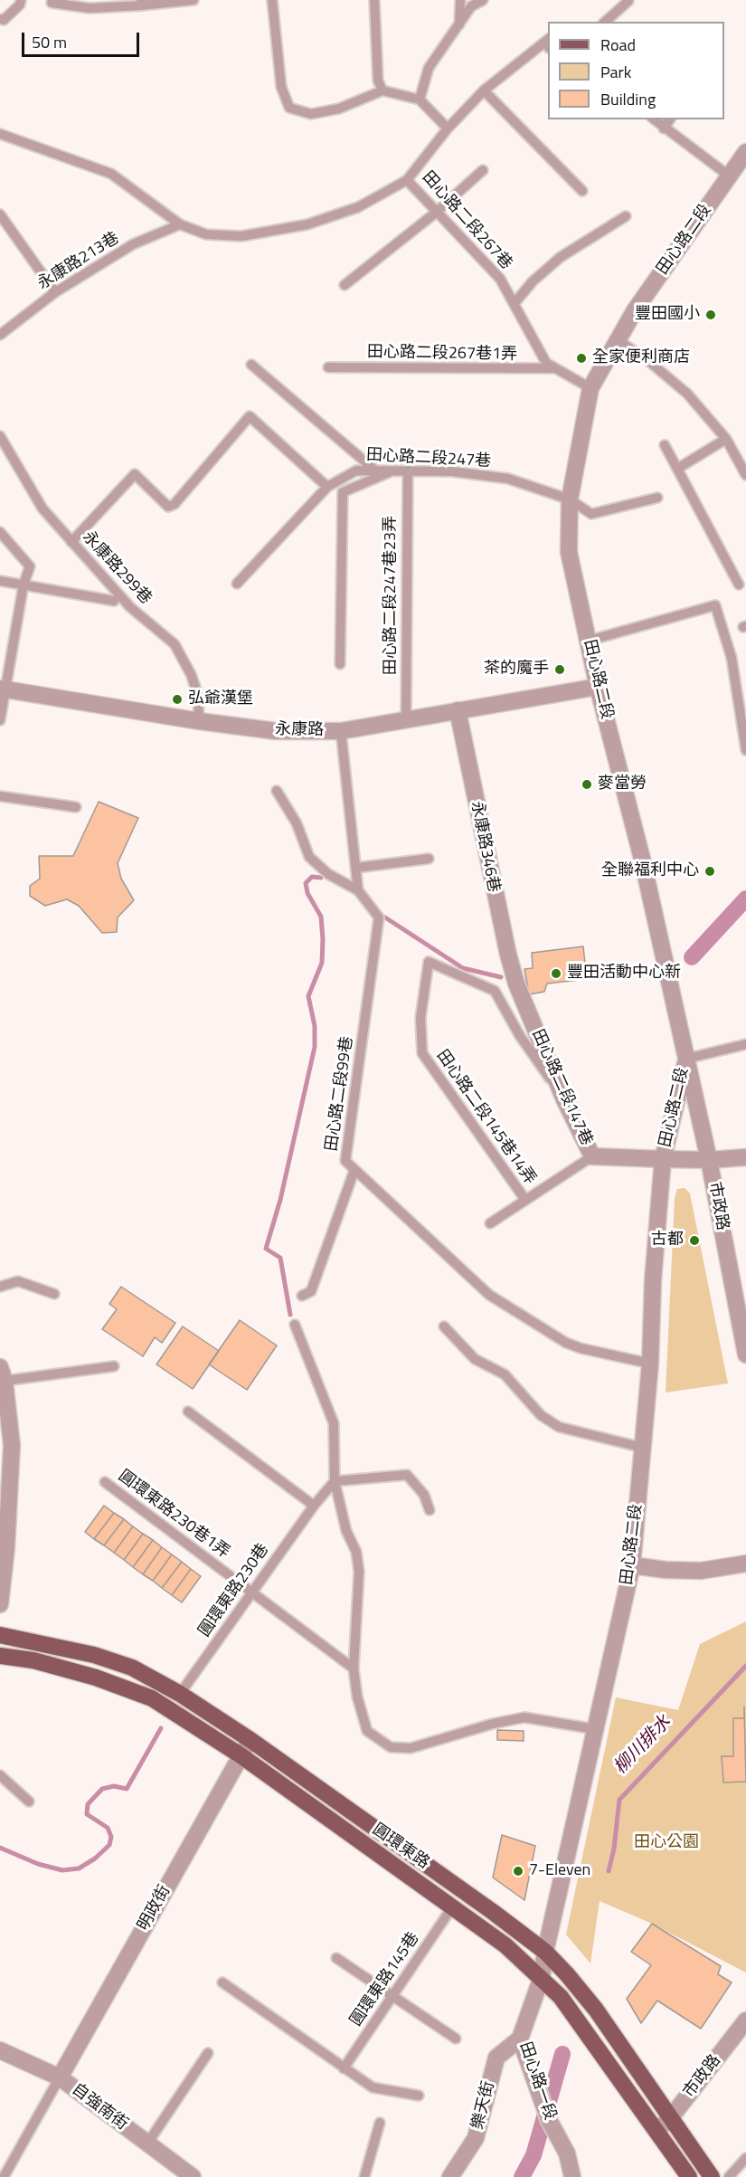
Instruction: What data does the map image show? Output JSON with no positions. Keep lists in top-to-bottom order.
{
  "streets": {
    "main road": ["圓環東路"],
    "street": [
      "田心路二段",
      "永康路",
      "永康路346巷",
      "田心路二段147巷",
      "市政路",
      "明政街",
      "田心路一段",
      "樂天街",
      "自強南街"
    ],
    "lane": [
      "田心路二段267巷",
      "永康路213巷",
      "田心路二段267巷1弄",
      "田心路二段247巷",
      "永康路299巷",
      "田心路二段247巷23弄",
      "田心路二段99巷",
      "田心路二段145巷14弄",
      "圓環東路230巷1弄",
      "圓環東路230巷",
      "圓環東路145巷"
    ]
  },
  "crossings": [
    ["田心路二段267巷", "田心路二段"],
    ["田心路二段267巷", "田心路二段267巷1弄"],
    ["田心路二段", "田心路二段247巷"],
    ["田心路二段", "永康路"],
    ["田心路二段", "田心路二段147巷"],
    ["田心路二段", "田心路二段99巷"],
    ["田心路二段", "市政路"],
    ["田心路二段", "圓環東路"],
    ["田心路二段", "田心路一段"],
    ["田心路二段247巷", "田心路二段247巷23弄"],
    ["永康路299巷", "永康路"],
    ["田心路二段247巷23弄", "永康路"],
    ["永康路", "永康路346巷"],
    ["永康路346巷", "田心路二段147巷"],
    ["田心路二段147巷", "田心路二段145巷14弄"],
    ["田心路二段147巷", "市政路"],
    ["市政路", "圓環東路"],
    ["圓環東路230巷1弄", "圓環東路230巷"],
    ["圓環東路230巷", "圓環東路"],
    ["圓環東路", "明政街"],
    ["圓環東路", "圓環東路145巷"],
    ["圓環東路", "田心路一段"],
    ["明政街", "自強南街"],
    ["田心路一段", "樂天街"]
  ],
  "water": ["柳川排水"],
  "parks": ["田心公園"],
  "places": [
    "豐田國小",
    "全家便利商店",
    "茶的魔手",
    "弘爺漢堡",
    "麥當勞",
    "全聯福利中心",
    "豐田活動中心新",
    "古都",
    "7-Eleven"
  ],
  "legend": ["Road", "Park", "Building"],
  "scale_bar": "50 m"
}
